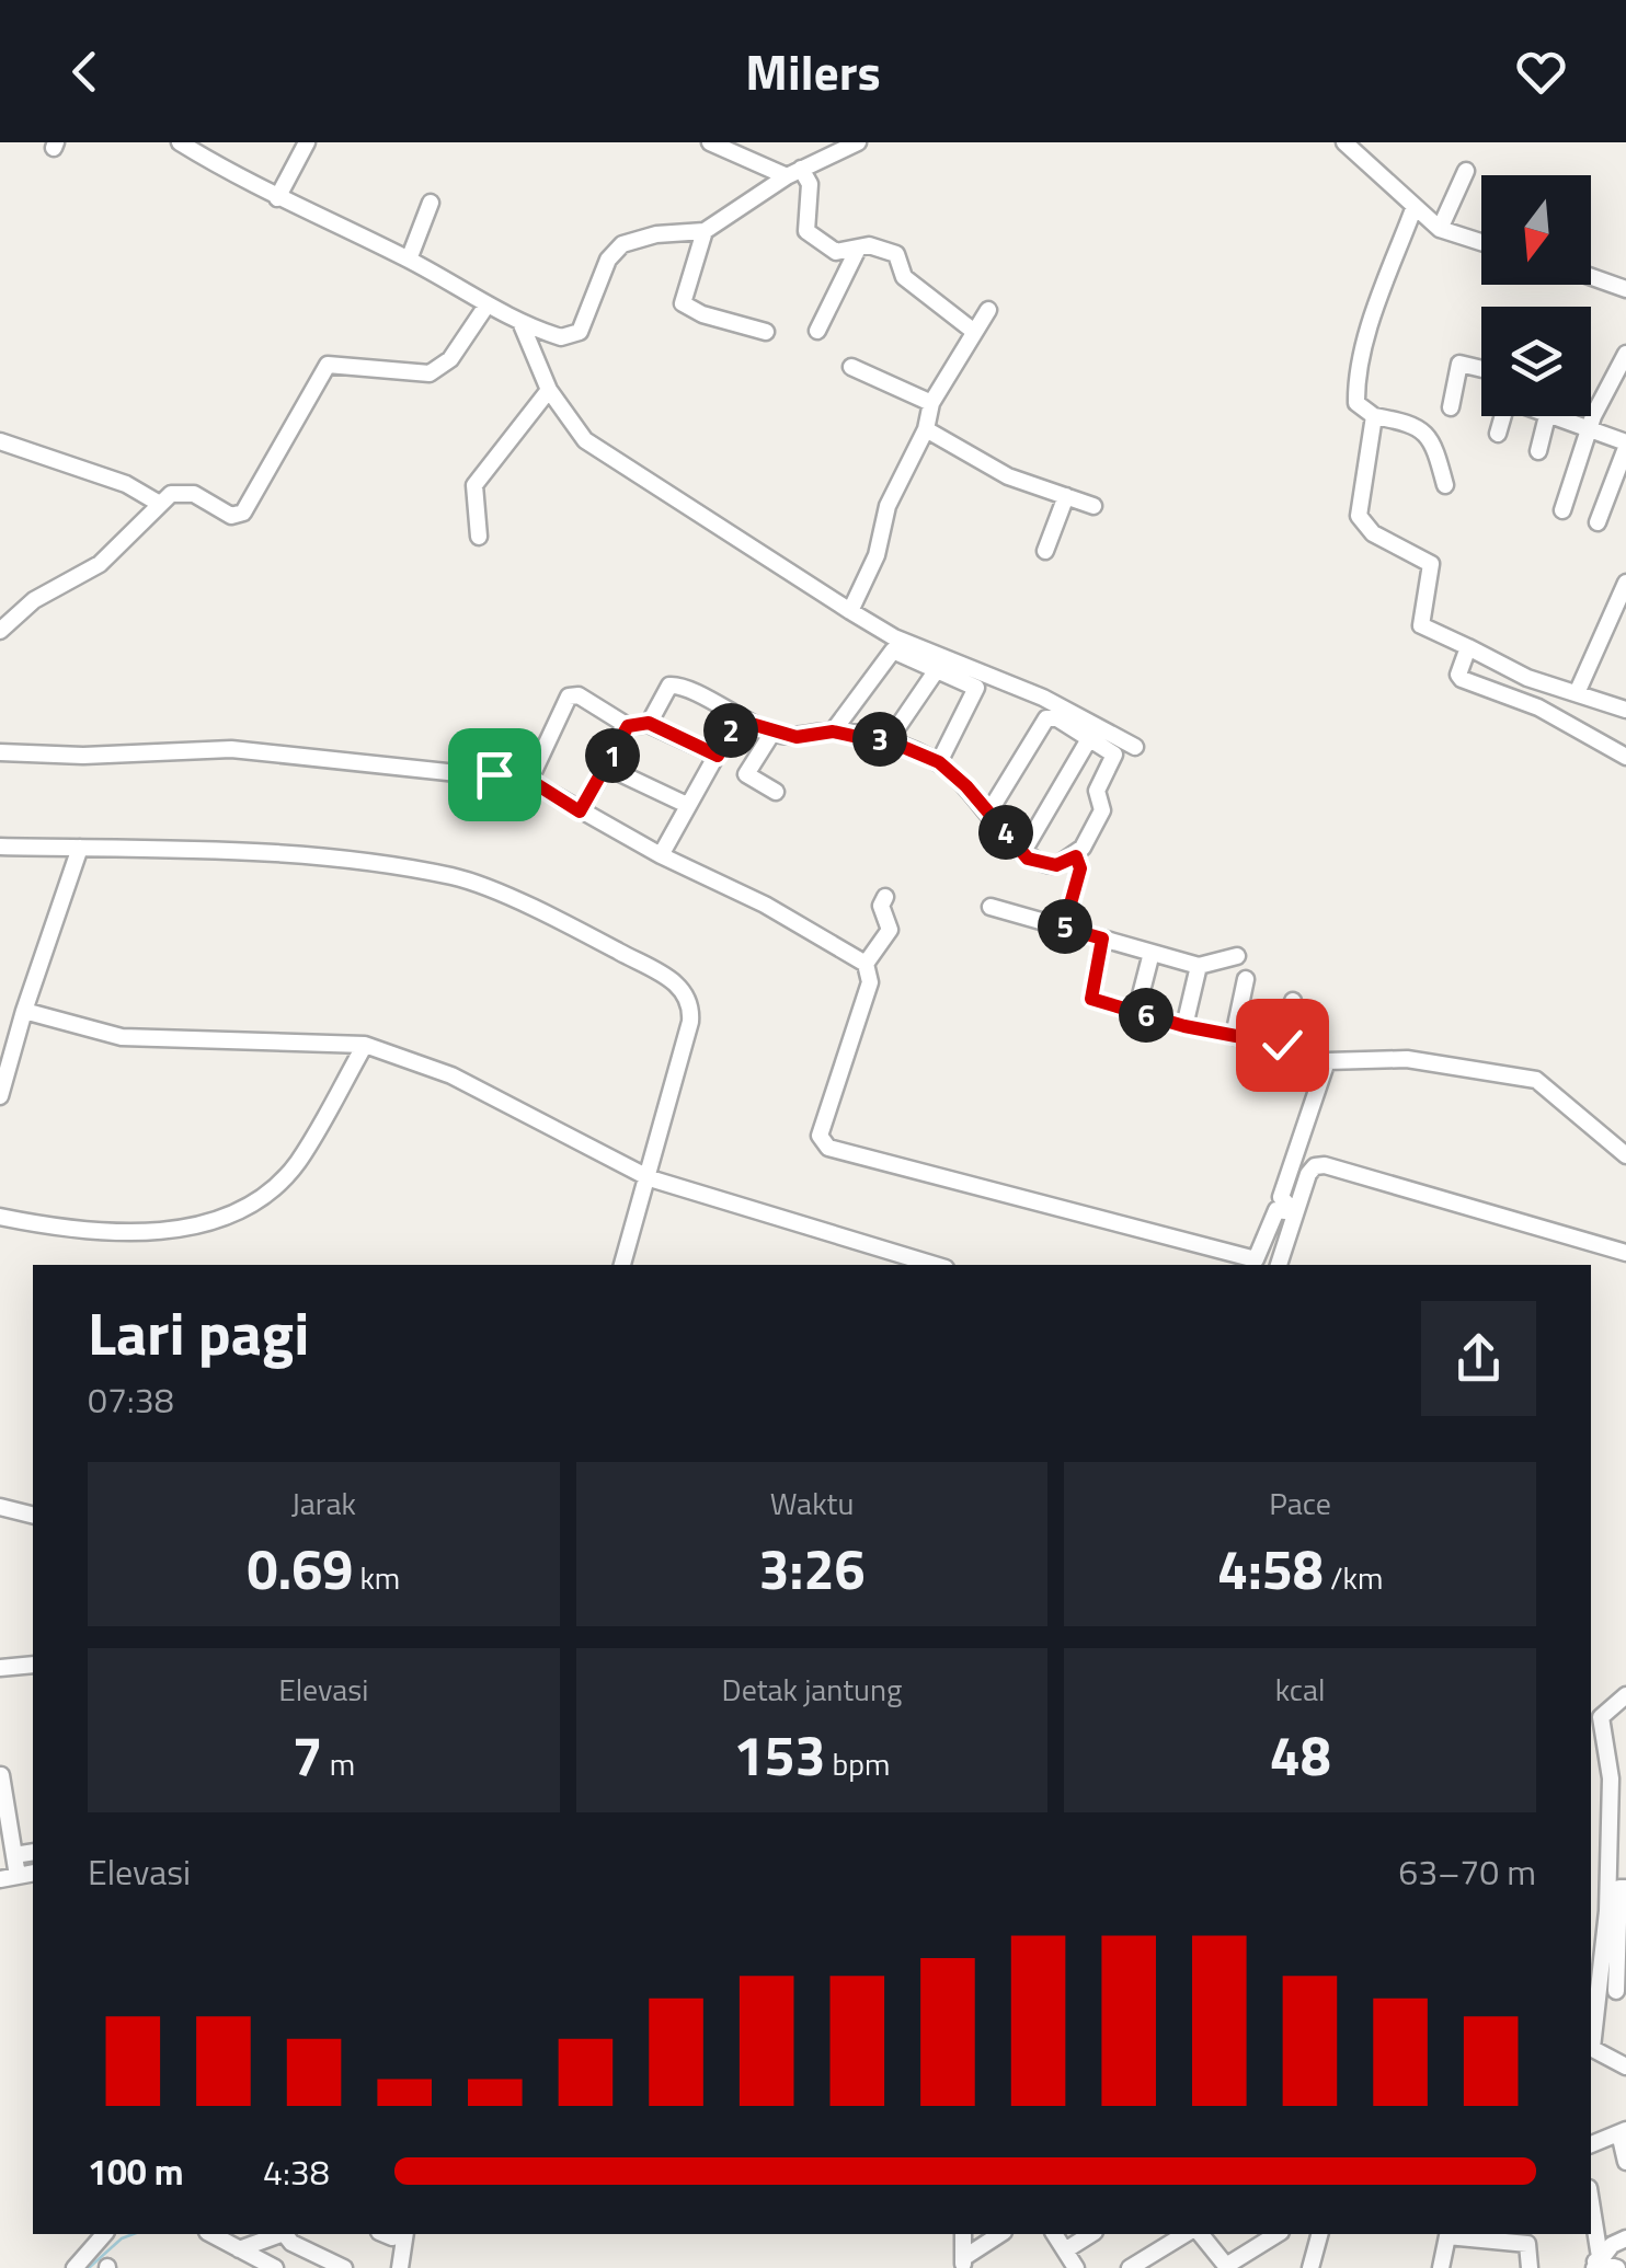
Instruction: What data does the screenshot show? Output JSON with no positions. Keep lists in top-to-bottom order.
{
  "north": "bottom",
  "page": {
    "header": "Milers",
    "pins": [
      "2",
      "3",
      "1",
      "4",
      "5",
      "6"
    ],
    "heading": ["Lari pagi", "07:38"],
    "stats": [
      ["Jarak", "0.69 km"],
      ["Waktu", "3:26"],
      ["Pace", "4:58 /km"],
      ["Elevasi", "7 m"],
      ["Detak jantung", "153 bpm"],
      ["kcal", "48"]
    ],
    "chart": ["Elevasi", "63–70 m"],
    "list": [
      {
        "name": "100 m",
        "note": "4:38"
      }
    ]
  }
}
